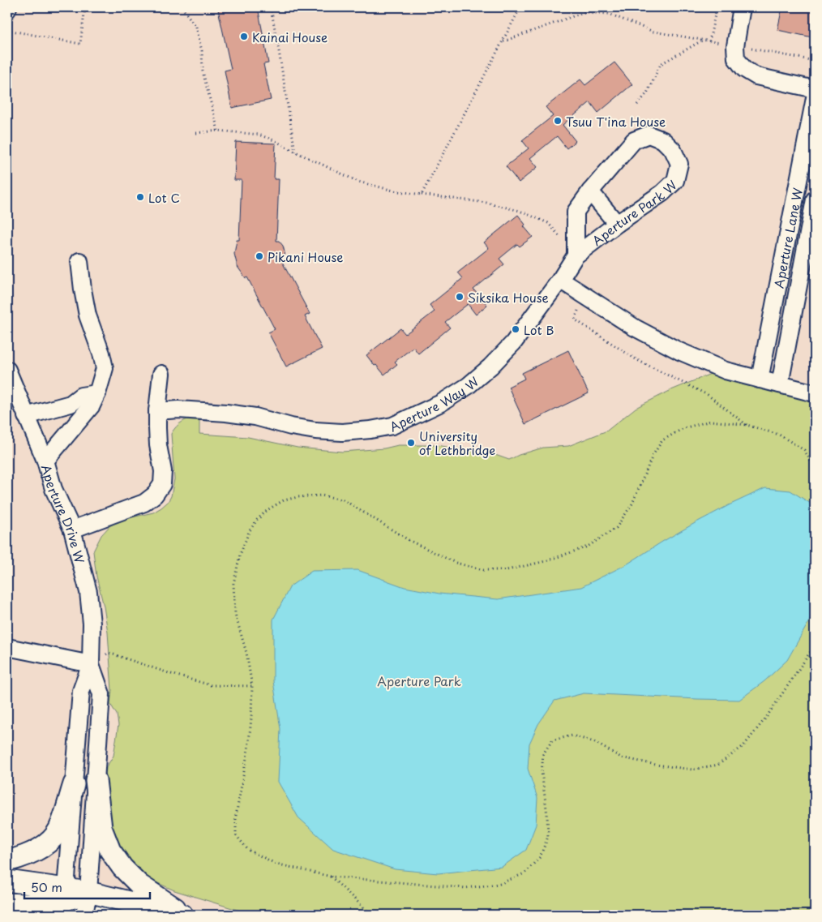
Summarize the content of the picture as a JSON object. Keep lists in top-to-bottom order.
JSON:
{
  "streets": {
    "street": [
      "Aperture Park W",
      "Aperture Lane W",
      "Aperture Way W",
      "Aperture Drive W"
    ]
  },
  "crossings": [
    ["Aperture Park W", "Aperture Way W"]
  ],
  "parks": ["Aperture Park"],
  "places": [
    "Kainai House",
    "Tsuu T'ina House",
    "Lot C",
    "Pikani House",
    "Siksika House",
    "Lot B",
    "University of Lethbridge"
  ],
  "scale_bar": "50 m"
}
